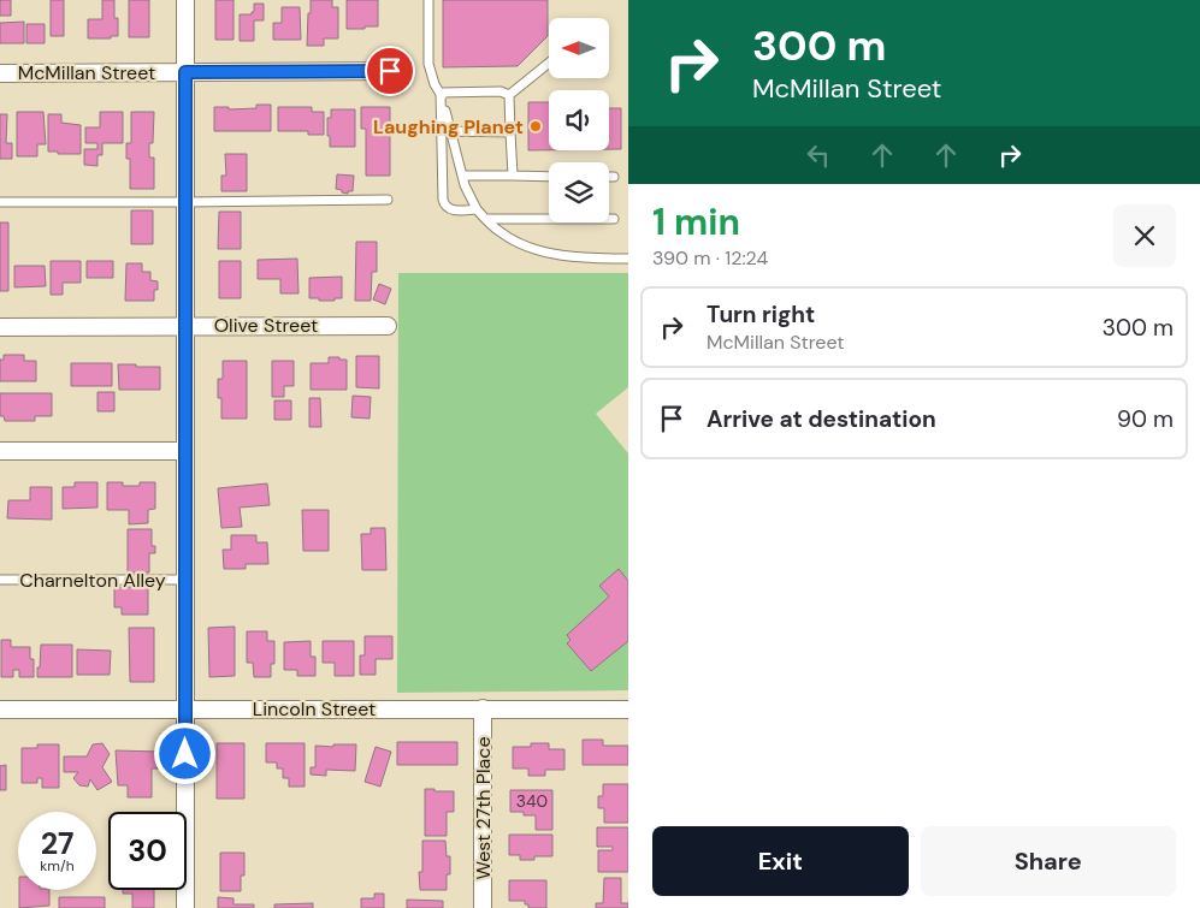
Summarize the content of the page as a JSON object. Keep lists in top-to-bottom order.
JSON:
{
  "streets": {
    "street": [
      "McMillan Street",
      "Olive Street",
      "Lincoln Street",
      "West 27th Place"
    ],
    "lane": ["Charnelton Alley"]
  },
  "crossings": [
    ["Lincoln Street", "West 27th Place"]
  ],
  "places": ["Laughing Planet"],
  "house_numbers": ["340"],
  "north": "left",
  "page": {
    "turn": ["300 m", "McMillan Street"],
    "heading": ["1 min", "390 m · 12:24"],
    "list": [
      {
        "name": "Turn right",
        "note": "McMillan Street",
        "value": "300 m"
      },
      {
        "name": "Arrive at destination",
        "value": "90 m"
      }
    ],
    "speed": "27 km/h",
    "limit": "30",
    "buttons": ["Exit", "Share"]
  }
}
